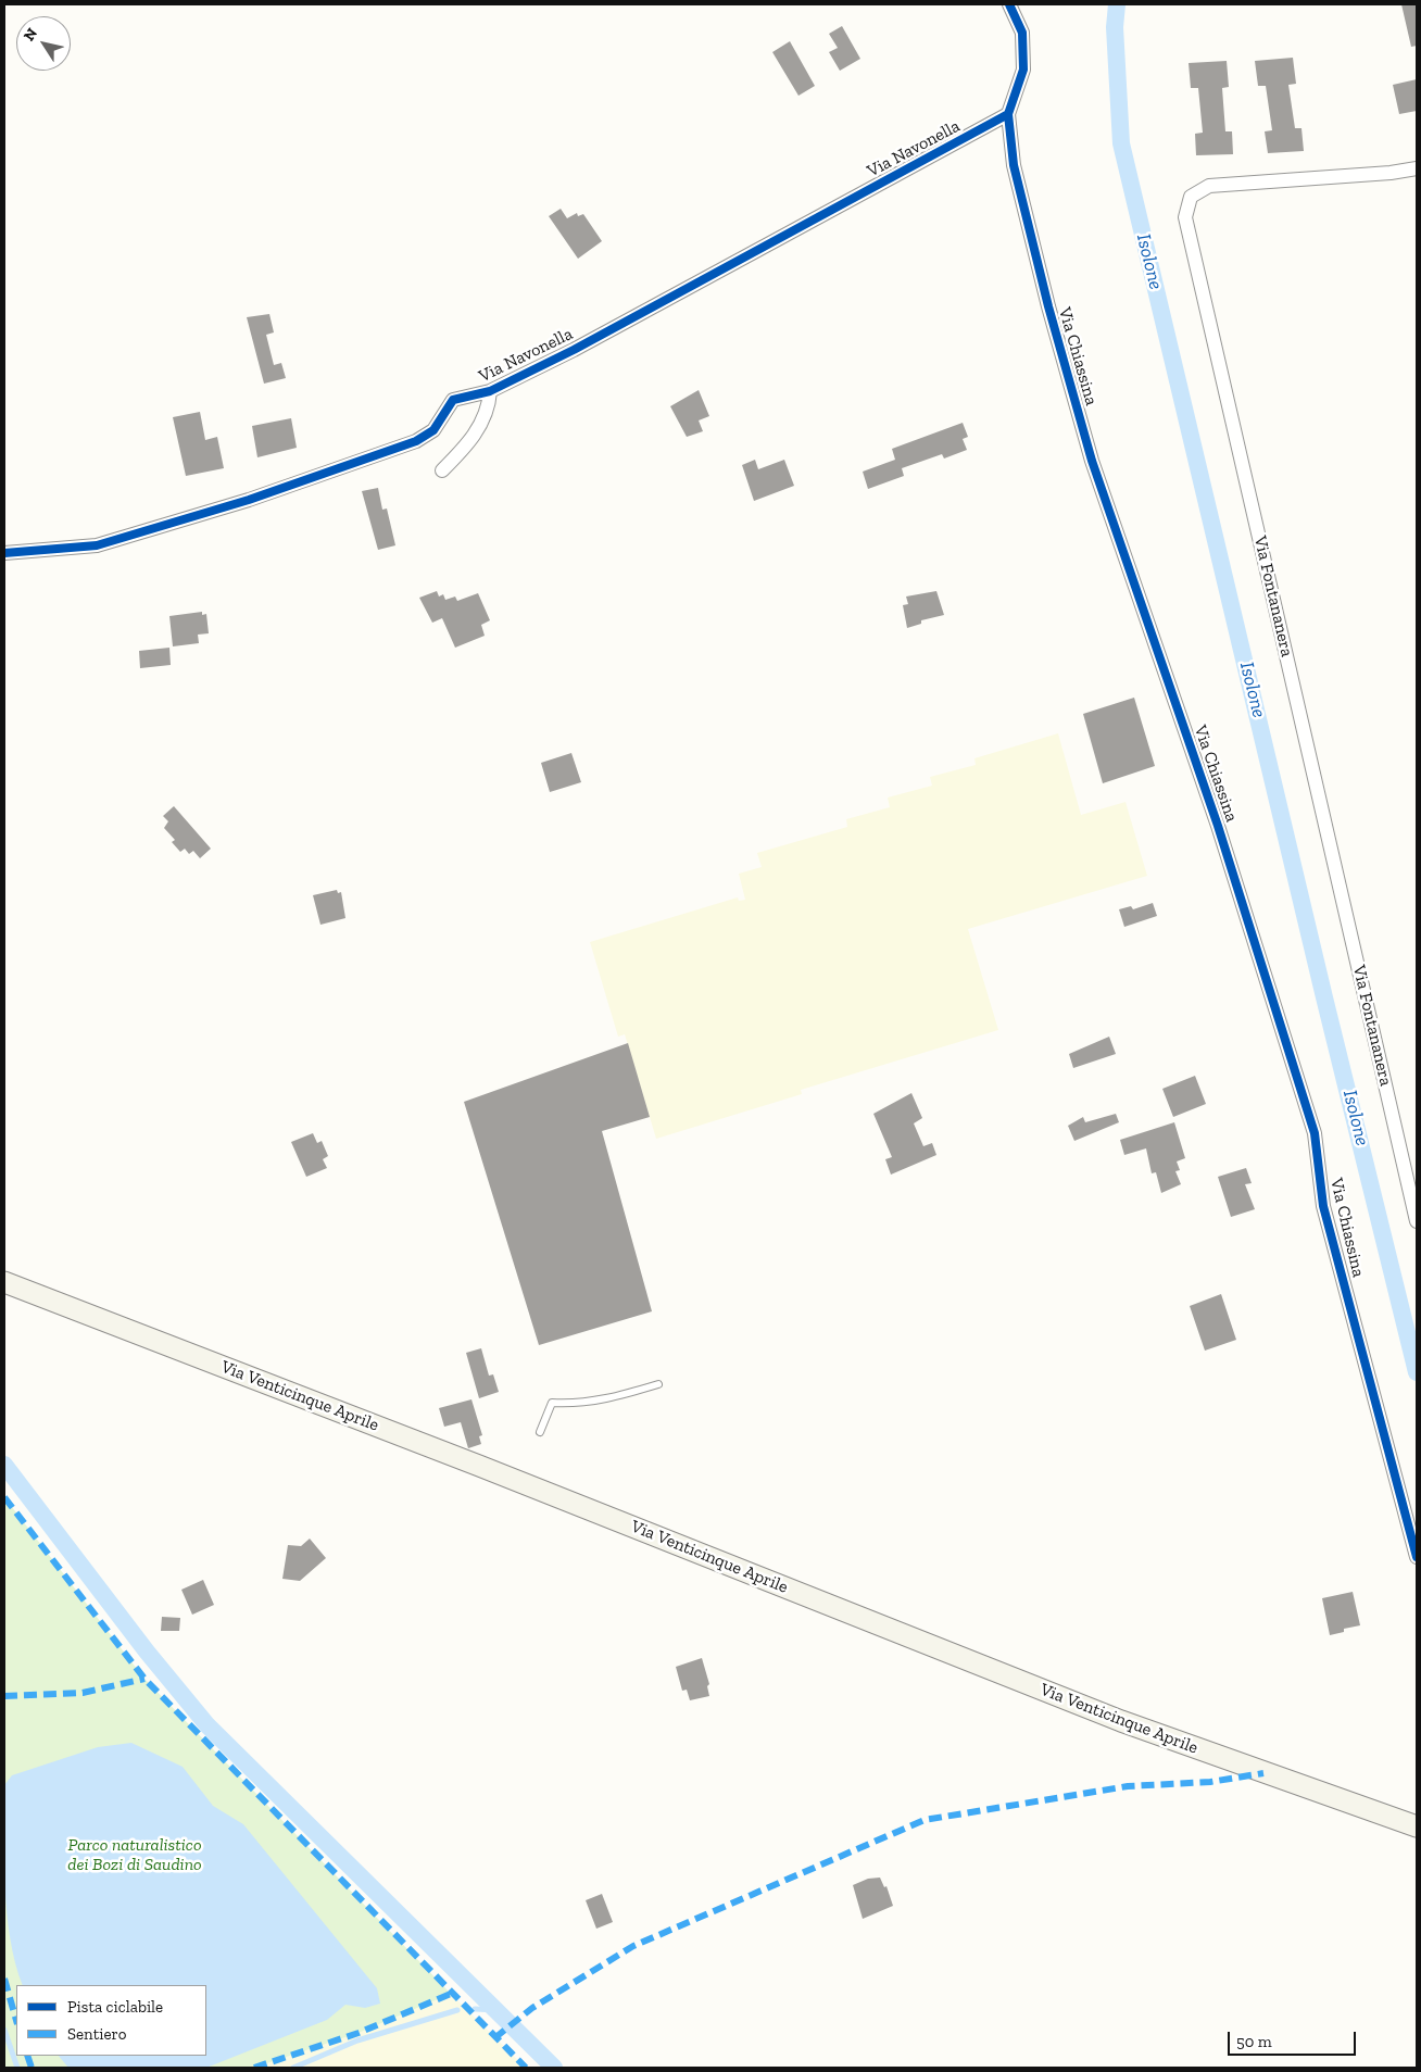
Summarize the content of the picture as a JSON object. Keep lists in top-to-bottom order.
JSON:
{
  "streets": {
    "main road": ["Via Venticinque Aprile"],
    "street": ["Via Navonella", "Via Chiassina", "Via Fontananera"]
  },
  "crossings": [
    ["Via Navonella", "Via Chiassina"]
  ],
  "water": ["Isolone"],
  "parks": ["Parco naturalistico dei Bozi di Saudino"],
  "legend": ["Pista ciclabile", "Sentiero"],
  "scale_bar": "50 m",
  "north": "top left"
}
